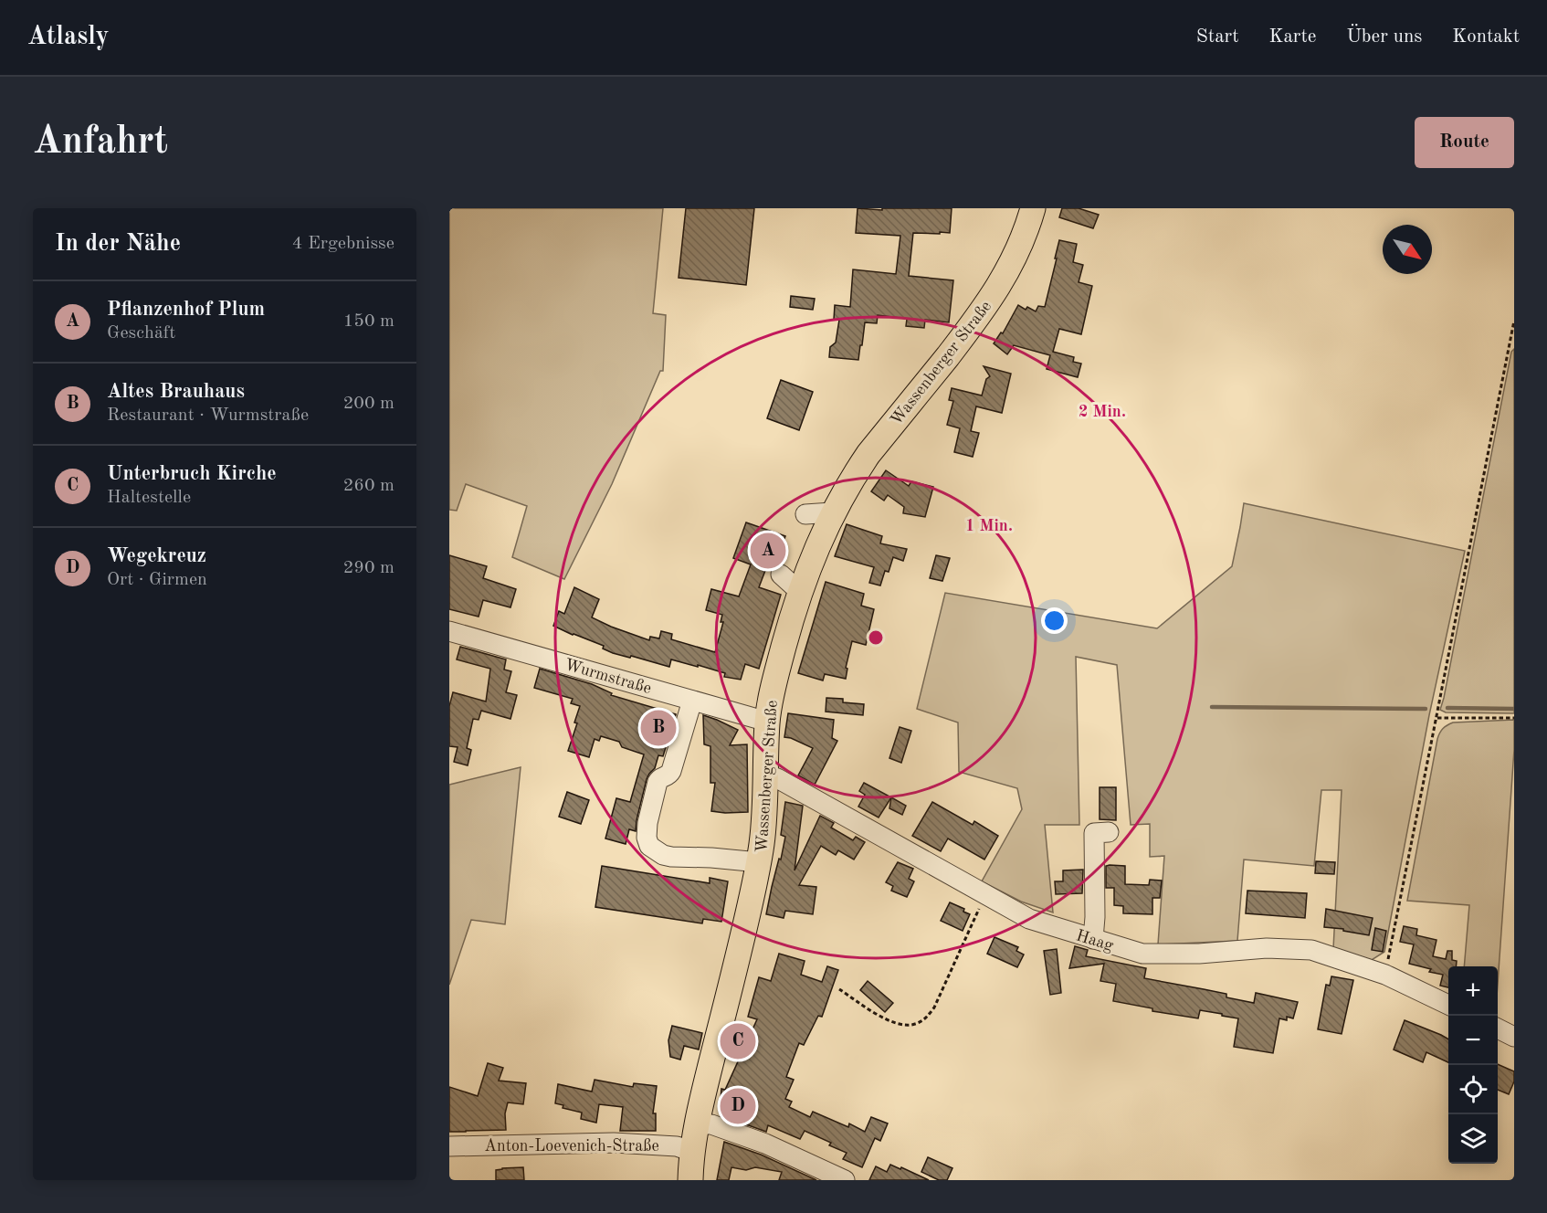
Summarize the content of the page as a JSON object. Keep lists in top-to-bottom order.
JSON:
{
  "streets": {
    "main road": ["Wassenberger Straße"],
    "street": ["Wurmstraße", "Haag", "Anton-Loevenich-Straße"]
  },
  "crossings": [
    ["Wassenberger Straße", "Wurmstraße"],
    ["Wassenberger Straße", "Haag"],
    ["Wassenberger Straße", "Anton-Loevenich-Straße"]
  ],
  "north": "bottom right",
  "page": {
    "header": "Atlasly",
    "nav": [
      "Start",
      "Karte",
      "Über uns",
      "Kontakt"
    ],
    "buttons": "Route",
    "title": "Anfahrt",
    "heading": ["In der Nähe", "4 Ergebnisse"],
    "list": [
      {
        "mark": "A",
        "name": "Pflanzenhof Plum",
        "note": "Geschäft",
        "value": "150 m"
      },
      {
        "mark": "B",
        "name": "Altes Brauhaus",
        "note": "Restaurant · Wurmstraße",
        "value": "200 m"
      },
      {
        "mark": "C",
        "name": "Unterbruch Kirche",
        "note": "Haltestelle",
        "value": "260 m"
      },
      {
        "mark": "D",
        "name": "Wegekreuz",
        "note": "Ort · Girmen",
        "value": "290 m"
      }
    ],
    "pins": [
      "A",
      "B",
      "C",
      "D"
    ],
    "map_buttons": ["+", "−"]
  },
  "rings": ["2 Min.", "1 Min."]
}
